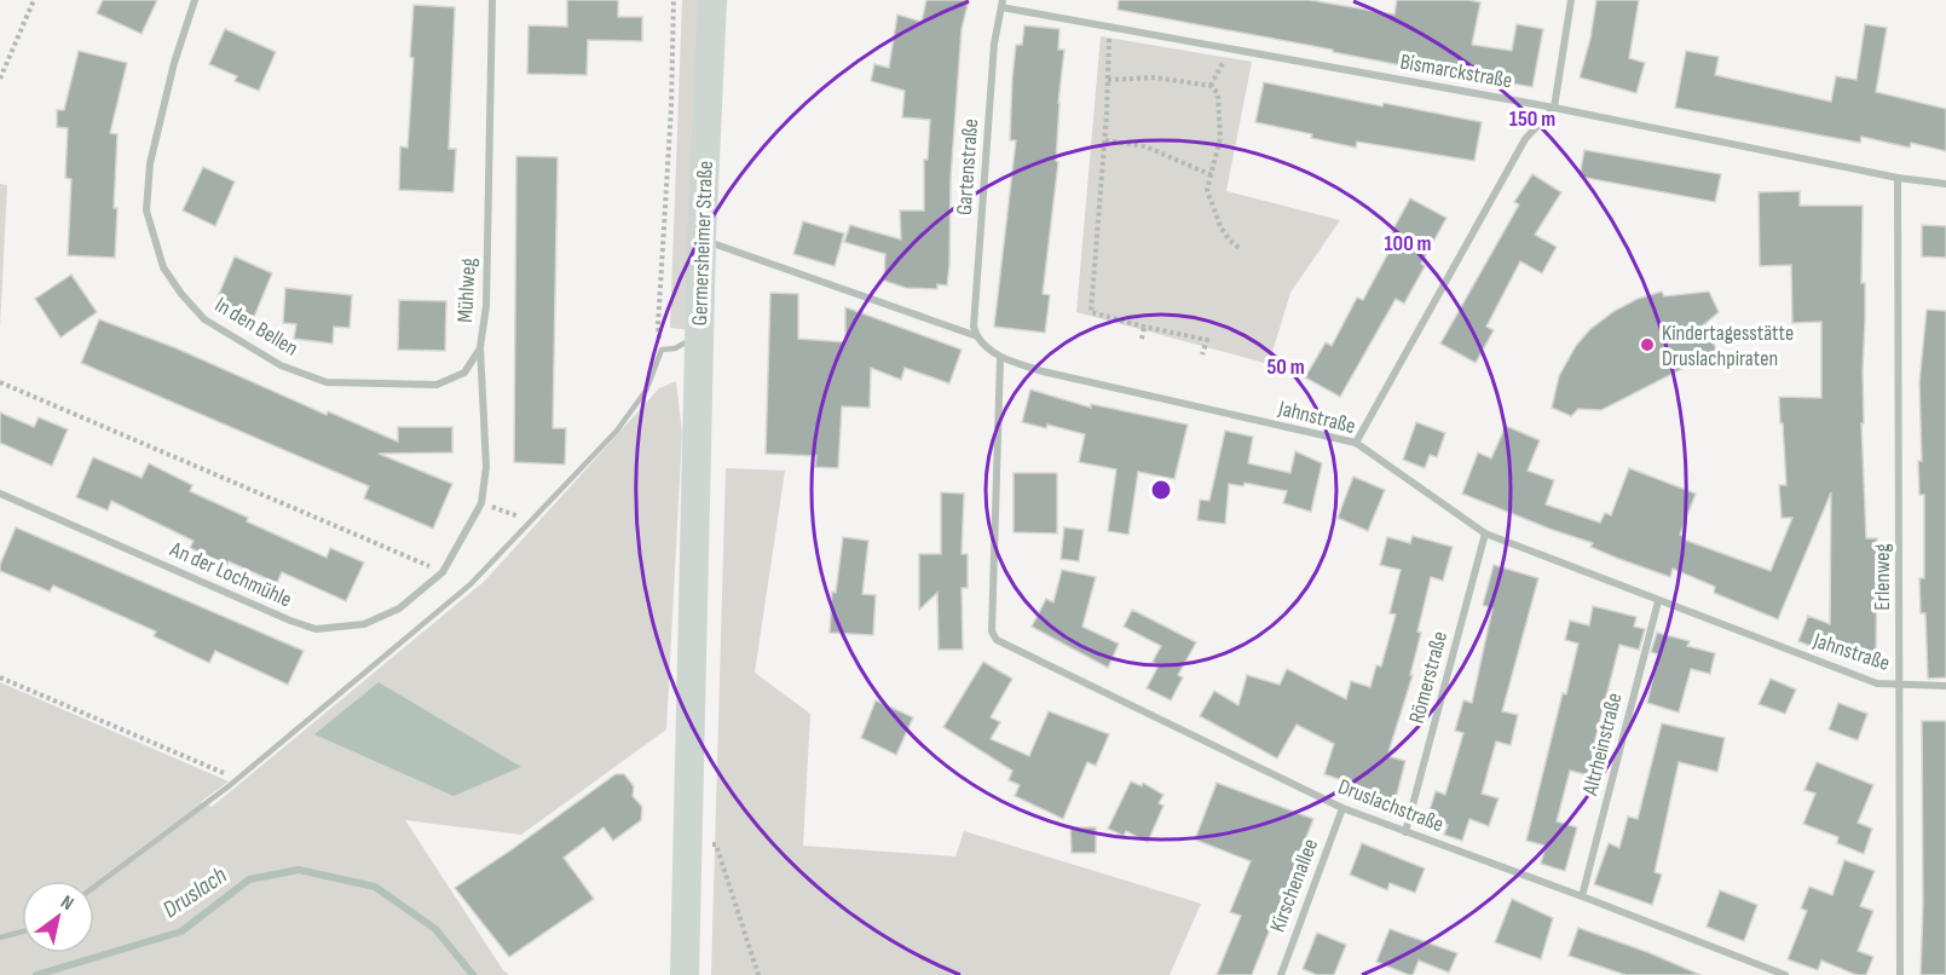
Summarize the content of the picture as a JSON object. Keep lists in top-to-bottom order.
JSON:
{
  "streets": {
    "main road": ["Germersheimer Straße"],
    "street": [
      "Bismarckstraße",
      "Gartenstraße",
      "Mühlweg",
      "In den Bellen",
      "Jahnstraße",
      "An der Lochmühle",
      "Erlenweg",
      "Römerstraße",
      "Altrheinstraße",
      "Druslachstraße",
      "Kirschenallee"
    ]
  },
  "crossings": [
    ["Bismarckstraße", "Gartenstraße"],
    ["Bismarckstraße", "Erlenweg"],
    ["Gartenstraße", "Jahnstraße"],
    ["Germersheimer Straße", "Jahnstraße"],
    ["Mühlweg", "In den Bellen"],
    ["Mühlweg", "An der Lochmühle"],
    ["Jahnstraße", "Erlenweg"],
    ["Jahnstraße", "Römerstraße"],
    ["Jahnstraße", "Altrheinstraße"],
    ["Jahnstraße", "Druslachstraße"],
    ["Römerstraße", "Druslachstraße"],
    ["Altrheinstraße", "Druslachstraße"],
    ["Druslachstraße", "Kirschenallee"]
  ],
  "water": ["Druslach"],
  "places": ["Kindertagesstätte Druslachpiraten"],
  "north": "top right",
  "rings": ["150 m", "100 m", "50 m"]
}
